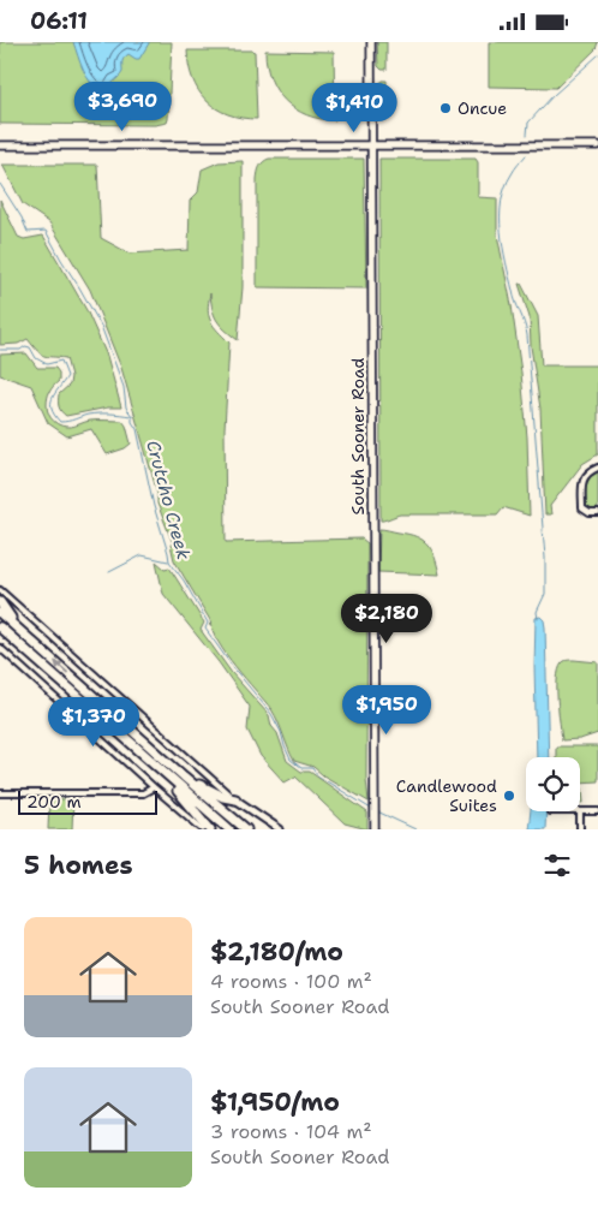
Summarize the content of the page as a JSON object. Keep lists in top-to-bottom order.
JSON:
{
  "streets": {
    "main road": ["South Sooner Road"]
  },
  "water": ["Crutcho Creek"],
  "places": ["Oncue", "Candlewood Suites"],
  "scale_bar": "200 m",
  "page": {
    "status": "06:11",
    "price": [
      "$3,690",
      "$1,410",
      "$2,180",
      "$1,950",
      "$1,370"
    ],
    "scale": "200 m",
    "heading": "5 homes",
    "list": [
      {
        "name": "$2,180/mo",
        "note": "4 rooms · 100 m² · South Sooner Road"
      },
      {
        "name": "$1,950/mo",
        "note": "3 rooms · 104 m² · South Sooner Road"
      }
    ]
  }
}
